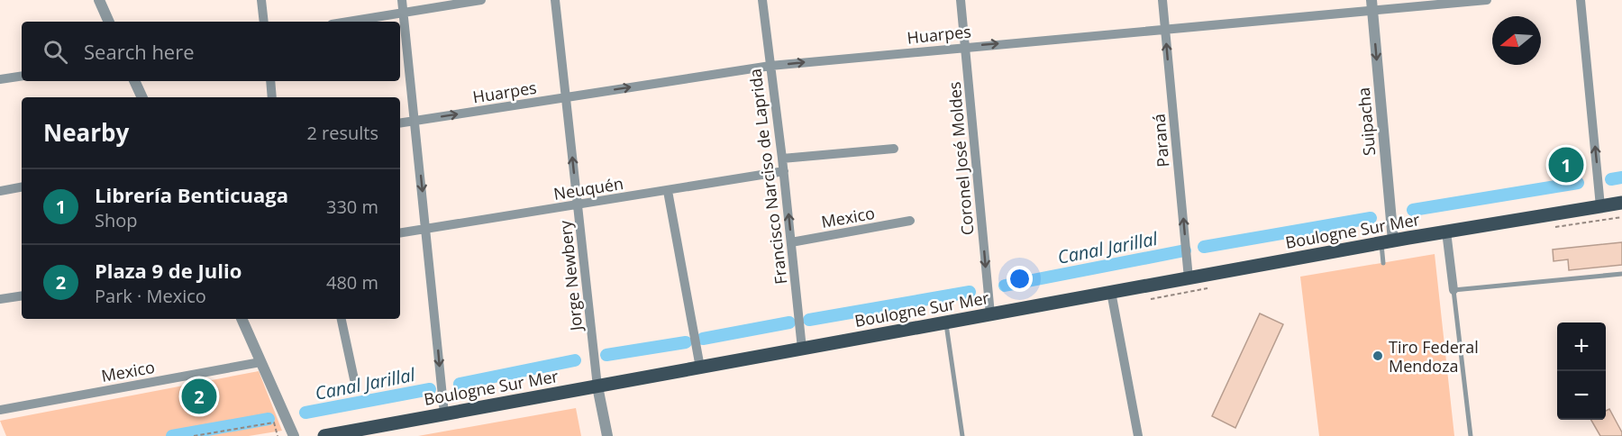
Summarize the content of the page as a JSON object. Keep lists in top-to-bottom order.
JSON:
{
  "streets": {
    "main road": ["Boulogne Sur Mer"],
    "street": [
      "Huarpes",
      "Suipacha",
      "Paraná",
      "Coronel José Moldes",
      "Francisco Narciso de Laprida",
      "Neuquén",
      "Mexico",
      "Jorge Newbery"
    ]
  },
  "crossings": [
    ["Huarpes", "Suipacha"],
    ["Huarpes", "Paraná"],
    ["Huarpes", "Coronel José Moldes"],
    ["Huarpes", "Francisco Narciso de Laprida"],
    ["Huarpes", "Jorge Newbery"],
    ["Suipacha", "Boulogne Sur Mer"],
    ["Paraná", "Boulogne Sur Mer"],
    ["Coronel José Moldes", "Boulogne Sur Mer"],
    ["Francisco Narciso de Laprida", "Neuquén"],
    ["Francisco Narciso de Laprida", "Mexico"],
    ["Francisco Narciso de Laprida", "Boulogne Sur Mer"],
    ["Neuquén", "Jorge Newbery"],
    ["Boulogne Sur Mer", "Jorge Newbery"]
  ],
  "one_way": [
    "Huarpes",
    "Suipacha",
    "Paraná",
    "Coronel José Moldes"
  ],
  "water": ["Canal Jarillal"],
  "places": ["Tiro Federal Mendoza"],
  "north": "left",
  "page": {
    "search": "Search here",
    "heading": ["Nearby", "2 results"],
    "pins": ["1", "2"],
    "list": [
      {
        "mark": "1",
        "name": "Librería Benticuaga",
        "note": "Shop",
        "value": "330 m"
      },
      {
        "mark": "2",
        "name": "Plaza 9 de Julio",
        "note": "Park · Mexico",
        "value": "480 m"
      }
    ],
    "map_buttons": ["+", "−"]
  }
}
